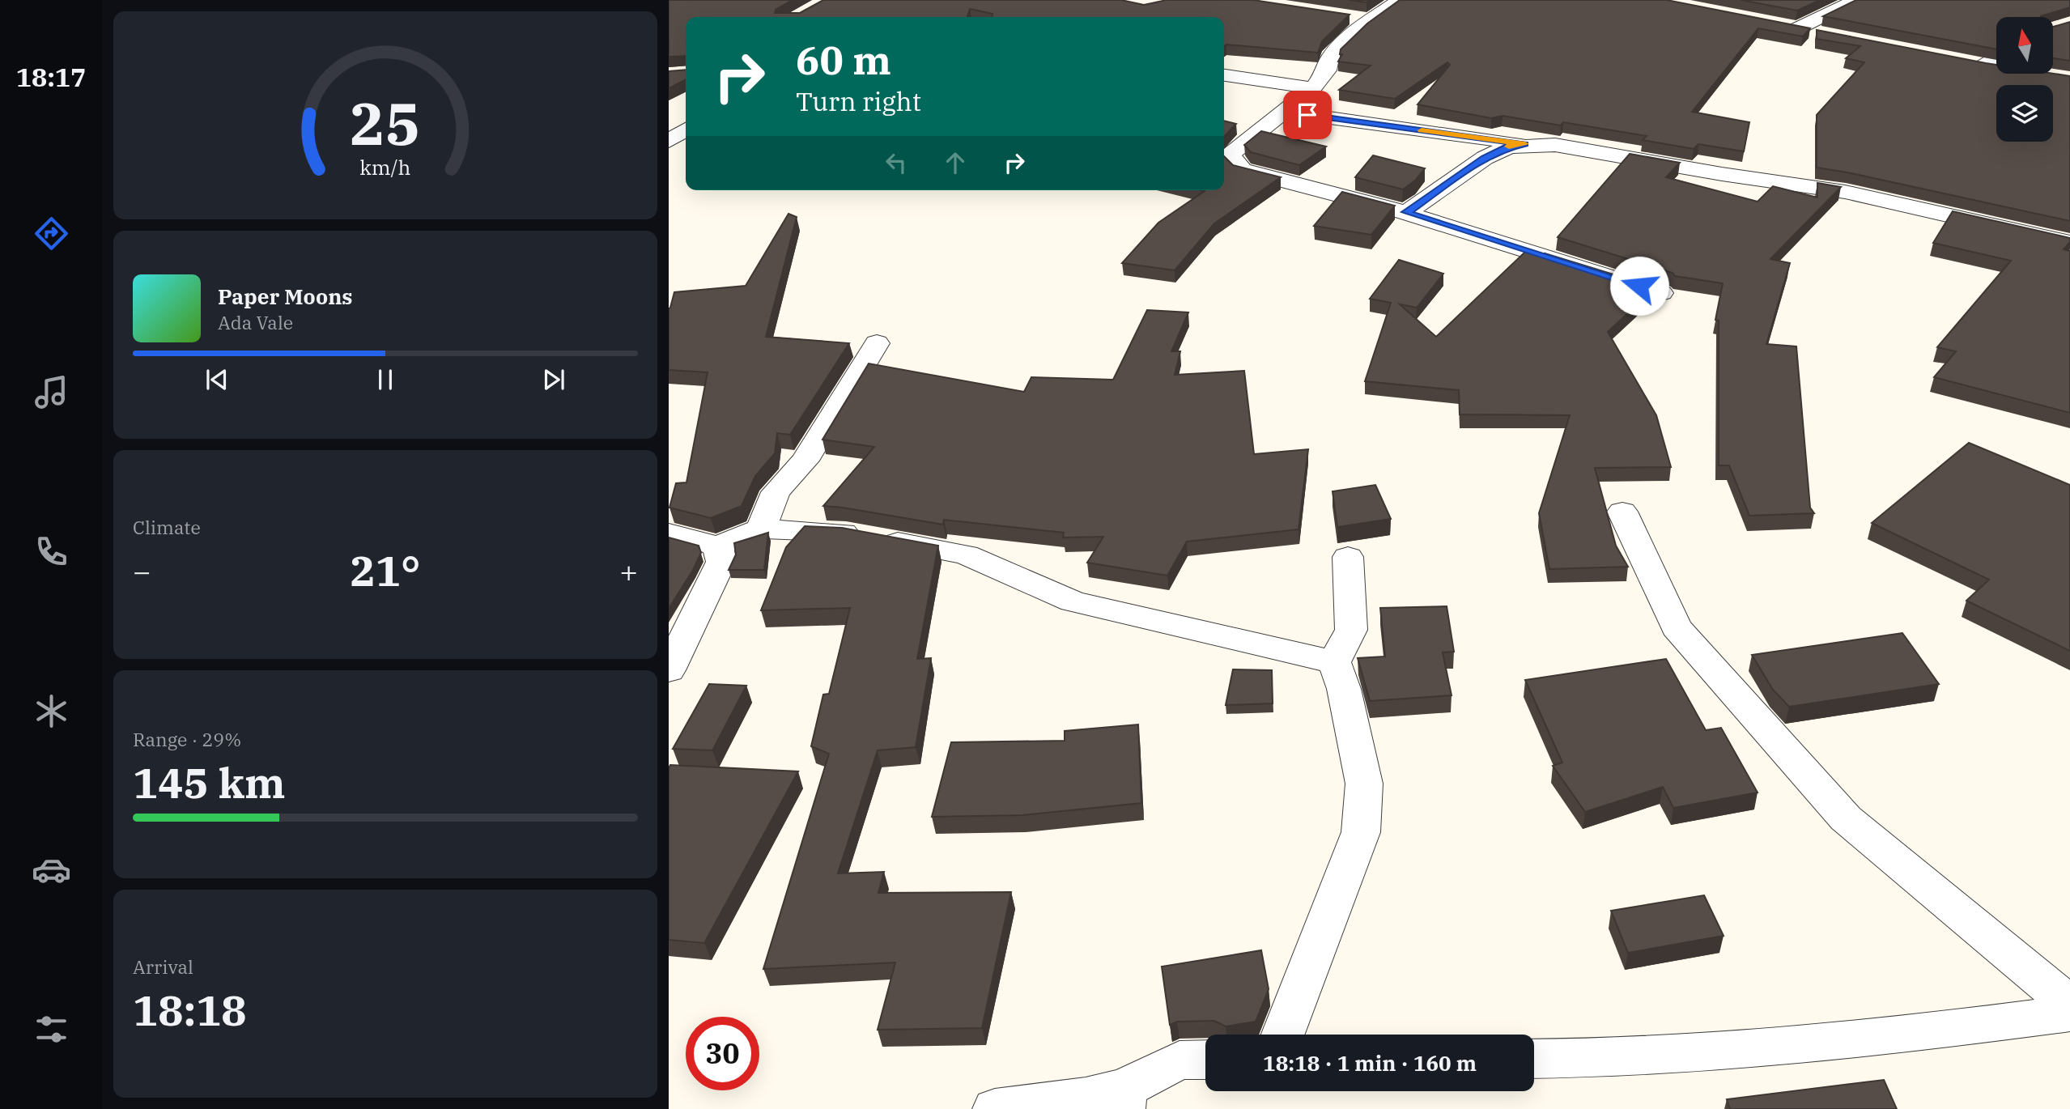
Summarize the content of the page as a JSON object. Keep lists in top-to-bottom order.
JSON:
{
  "north": "top",
  "page": {
    "tabs": "18:17",
    "turn": ["60 m", "Turn right"],
    "song": ["Paper Moons", "Ada Vale"],
    "tile": [
      "Climate",
      ["Range · 29%", "145 km"],
      ["Arrival", "18:18"]
    ],
    "heat": ["−", "21°", "+"],
    "limit": "30",
    "trip": "18:18 · 1 min · 160 m",
    "gauge": ["25", "km/h"]
  }
}
